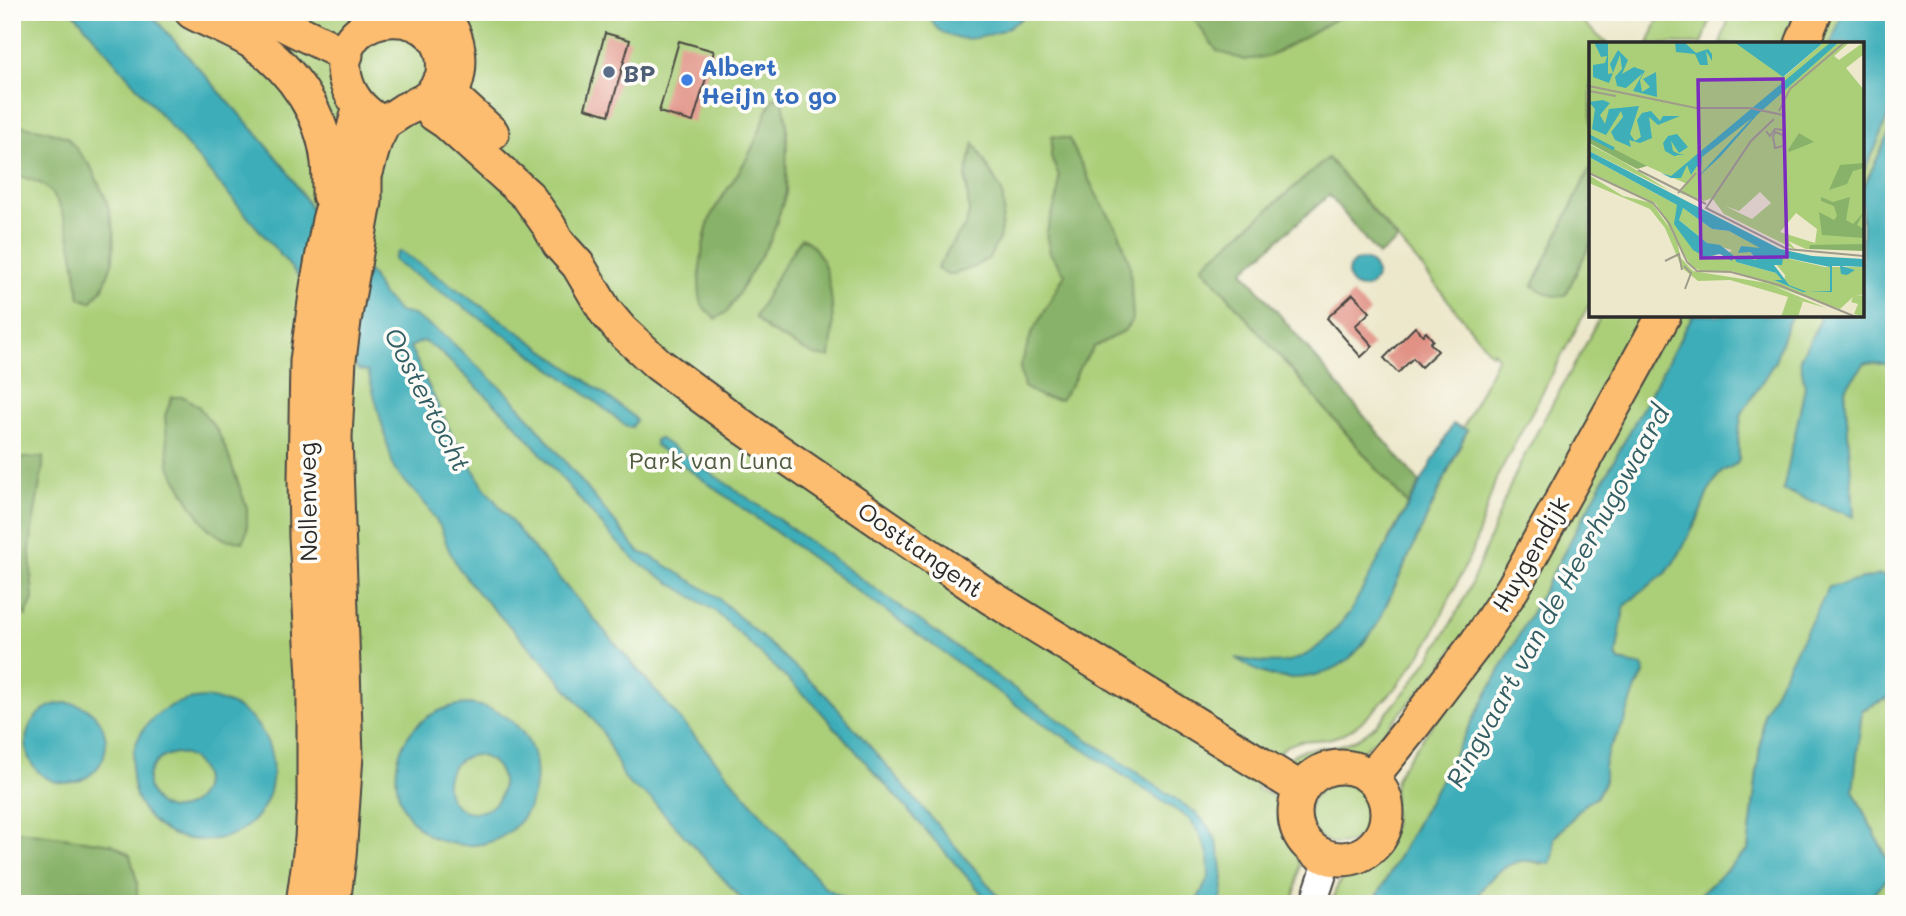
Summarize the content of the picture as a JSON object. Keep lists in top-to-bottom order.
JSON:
{
  "streets": {
    "main road": ["Nollenweg", "Oosttangent", "Huygendijk"]
  },
  "crossings": [
    ["Nollenweg", "Oosttangent"],
    ["Oosttangent", "Huygendijk"]
  ],
  "water": ["Oostertocht", "Ringvaart van de Heerhugowaard"],
  "parks": ["Park van Luna"],
  "places": ["BP", "Albert Heijn to go"]
}
